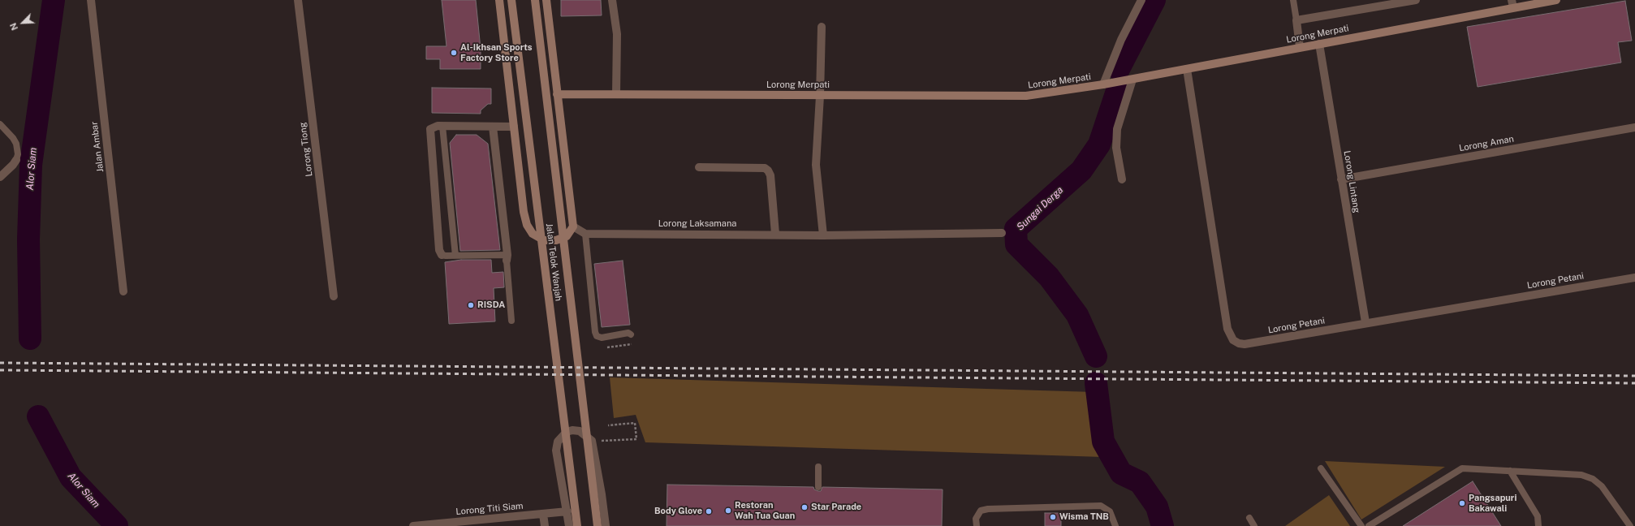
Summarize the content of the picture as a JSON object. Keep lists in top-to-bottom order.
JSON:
{
  "streets": {
    "main road": ["Lorong Merpati", "Jalan Telok Wanjah"],
    "street": [
      "Lorong Aman",
      "Jalan Ambar",
      "Lorong Tiong",
      "Lorong Lintang",
      "Lorong Laksamana",
      "Lorong Petani",
      "Lorong Titi Siam"
    ]
  },
  "crossings": [
    ["Lorong Merpati", "Lorong Lintang"],
    ["Lorong Merpati", "Lorong Petani"],
    ["Lorong Aman", "Lorong Lintang"],
    ["Lorong Lintang", "Lorong Petani"]
  ],
  "water": ["Alor Siam", "Sungai Derga"],
  "places": [
    "Al-Ikhsan Sports Factory Store",
    "RISDA",
    "Pangsapuri Bakawali",
    "Star Parade",
    "Restoran Wah Tua Guan",
    "Body Glove",
    "Wisma TNB"
  ],
  "north": "bottom left"
}
